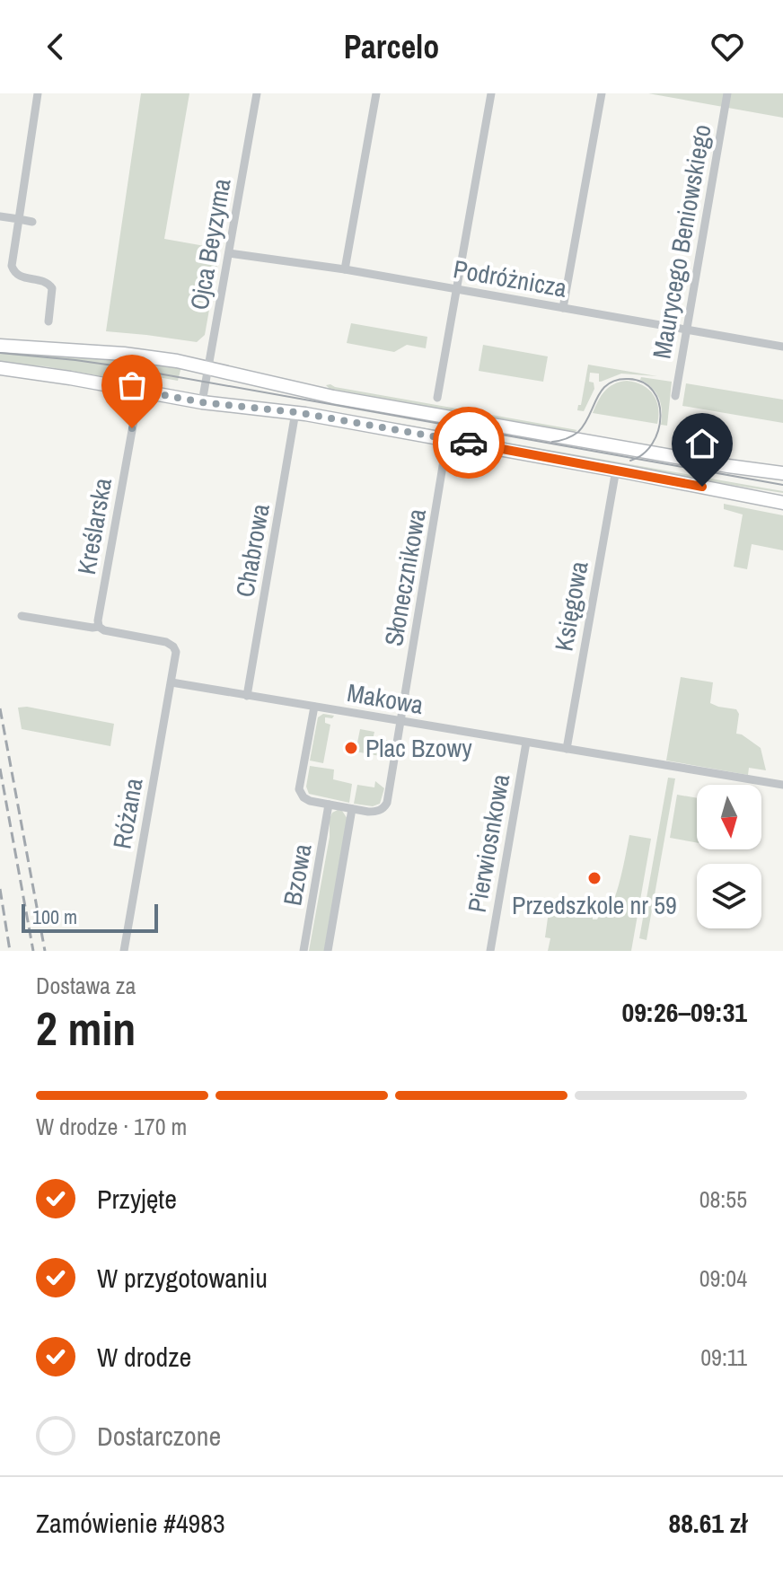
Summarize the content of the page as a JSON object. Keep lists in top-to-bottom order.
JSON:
{
  "streets": {
    "street": [
      "Maurycego Beniowskiego",
      "Ojca Beyzyma",
      "Podróżnicza",
      "Kreślarska",
      "Chabrowa",
      "Słonecznikowa",
      "Księgowa",
      "Makowa",
      "Różana",
      "Pierwiosnkowa",
      "Bzowa"
    ]
  },
  "crossings": [
    ["Maurycego Beniowskiego", "Podróżnicza"],
    ["Ojca Beyzyma", "Podróżnicza"],
    ["Chabrowa", "Makowa"],
    ["Słonecznikowa", "Makowa"],
    ["Księgowa", "Makowa"],
    ["Makowa", "Różana"],
    ["Makowa", "Pierwiosnkowa"]
  ],
  "places": ["Plac Bzowy", "Przedszkole nr 59"],
  "scale_bar": "100 m",
  "north": "bottom",
  "page": {
    "header": "Parcelo",
    "scale": "100 m",
    "heading": ["2 min", "Dostawa za", "09:26–09:31"],
    "panel": ["Zamówienie #4983", "88.61 zł"],
    "bar": "W drodze · 170 m",
    "list": [
      ["Przyjęte", "08:55"],
      ["W przygotowaniu", "09:04"],
      ["W drodze", "09:11"],
      "Dostarczone"
    ]
  }
}
